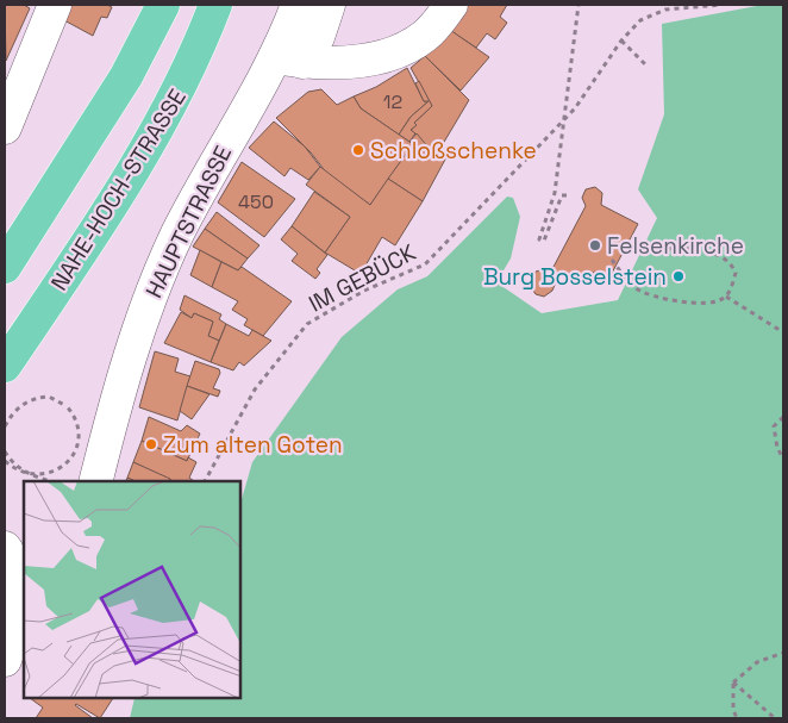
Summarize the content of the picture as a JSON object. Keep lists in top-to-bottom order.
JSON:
{
  "streets": {
    "main road": ["NAHE-HOCH-STRASSE"],
    "street": ["HAUPTSTRASSE"],
    "path": ["IM GEBÜCK"]
  },
  "places": [
    "Schloßschenke",
    "Felsenkirche",
    "Burg Bosselstein",
    "Zum alten Goten"
  ],
  "house_numbers": ["12", "450"]
}
